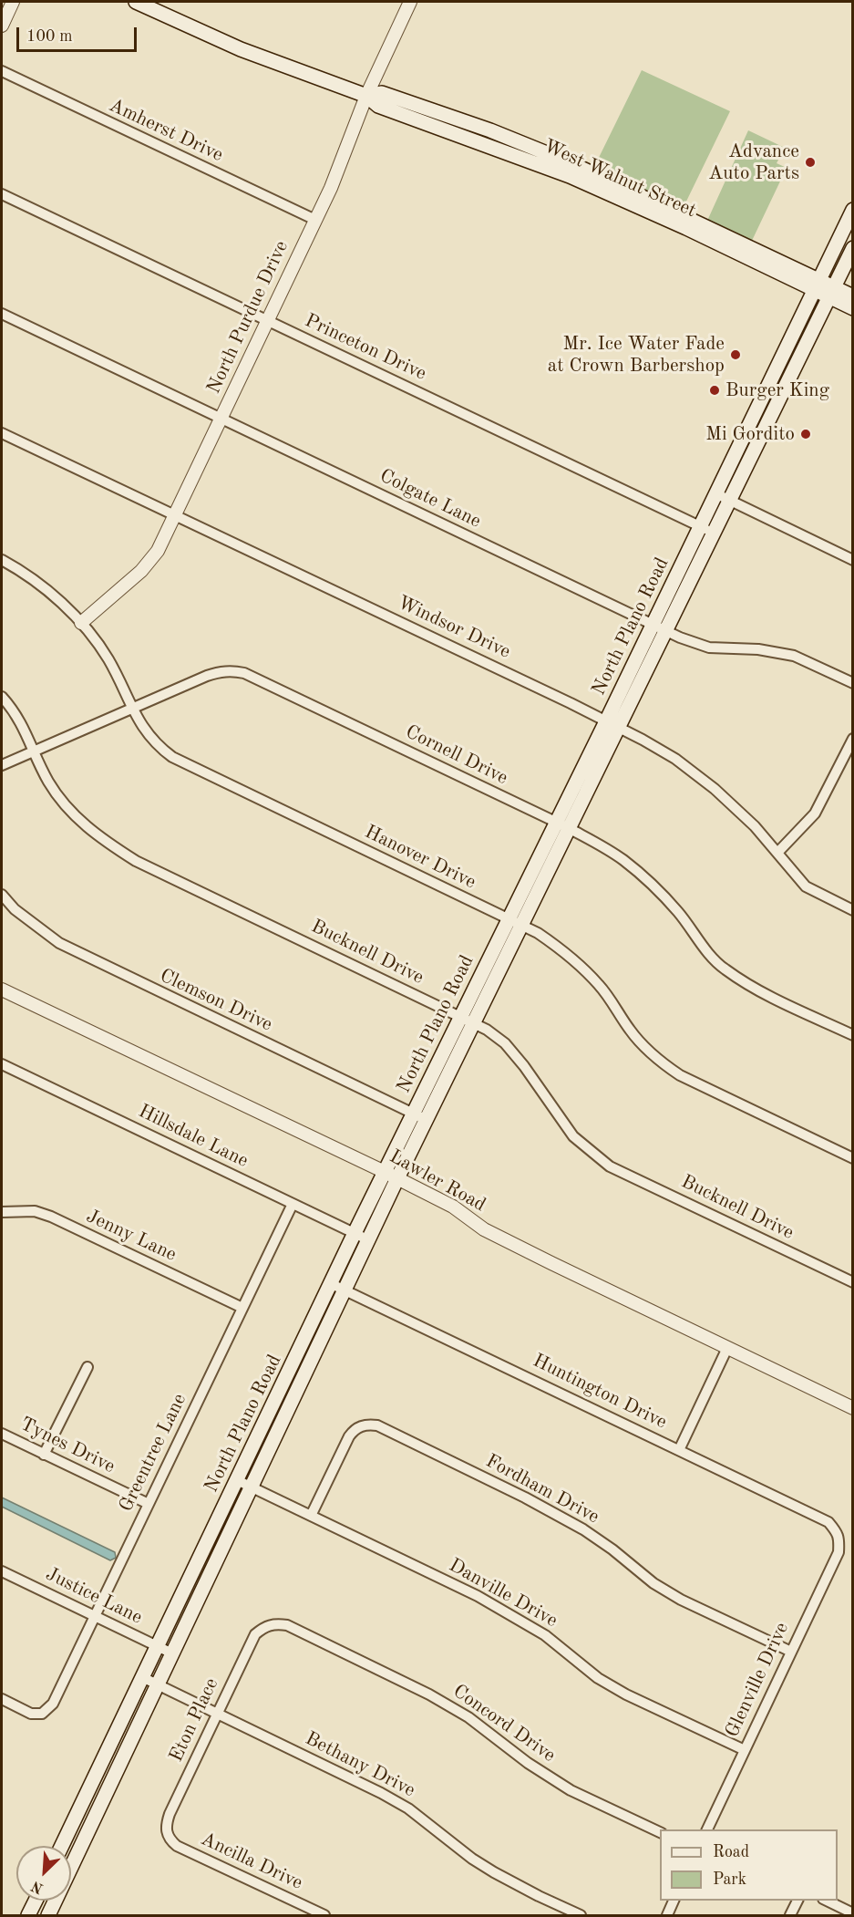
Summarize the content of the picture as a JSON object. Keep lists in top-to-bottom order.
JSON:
{
  "streets": {
    "main road": ["West Walnut Street", "North Plano Road"],
    "street": [
      "Amherst Drive",
      "North Purdue Drive",
      "Princeton Drive",
      "Colgate Lane",
      "Windsor Drive",
      "Cornell Drive",
      "Hanover Drive",
      "Bucknell Drive",
      "Clemson Drive",
      "Hillsdale Lane",
      "Lawler Road",
      "Jenny Lane",
      "Huntington Drive",
      "Tynes Drive",
      "Greentree Lane",
      "Fordham Drive",
      "Danville Drive",
      "Justice Lane",
      "Glenville Drive",
      "Eton Place",
      "Concord Drive",
      "Bethany Drive",
      "Ancilla Drive"
    ]
  },
  "crossings": [
    ["Amherst Drive", "North Purdue Drive"],
    ["West Walnut Street", "North Purdue Drive"],
    ["West Walnut Street", "North Plano Road"],
    ["North Purdue Drive", "Princeton Drive"],
    ["North Purdue Drive", "Colgate Lane"],
    ["North Purdue Drive", "Windsor Drive"],
    ["North Purdue Drive", "Hanover Drive"],
    ["Princeton Drive", "North Plano Road"],
    ["Colgate Lane", "North Plano Road"],
    ["North Plano Road", "Windsor Drive"],
    ["North Plano Road", "Cornell Drive"],
    ["North Plano Road", "Hanover Drive"],
    ["North Plano Road", "Bucknell Drive"],
    ["North Plano Road", "Clemson Drive"],
    ["North Plano Road", "Hillsdale Lane"],
    ["North Plano Road", "Lawler Road"],
    ["North Plano Road", "Huntington Drive"],
    ["North Plano Road", "Danville Drive"],
    ["North Plano Road", "Justice Lane"],
    ["North Plano Road", "Bethany Drive"],
    ["Cornell Drive", "Hanover Drive"],
    ["Cornell Drive", "Bucknell Drive"],
    ["Hillsdale Lane", "Greentree Lane"],
    ["Jenny Lane", "Greentree Lane"],
    ["Huntington Drive", "Glenville Drive"],
    ["Tynes Drive", "Greentree Lane"],
    ["Greentree Lane", "Justice Lane"],
    ["Fordham Drive", "Danville Drive"],
    ["Fordham Drive", "Glenville Drive"],
    ["Danville Drive", "Glenville Drive"],
    ["Eton Place", "Concord Drive"],
    ["Eton Place", "Bethany Drive"],
    ["Eton Place", "Ancilla Drive"]
  ],
  "places": [
    "Advance Auto Parts",
    "Mr. Ice Water Fade at Crown Barbershop",
    "Burger King",
    "Mi Gordito"
  ],
  "legend": ["Road", "Park"],
  "scale_bar": "100 m",
  "north": "bottom left"
}
